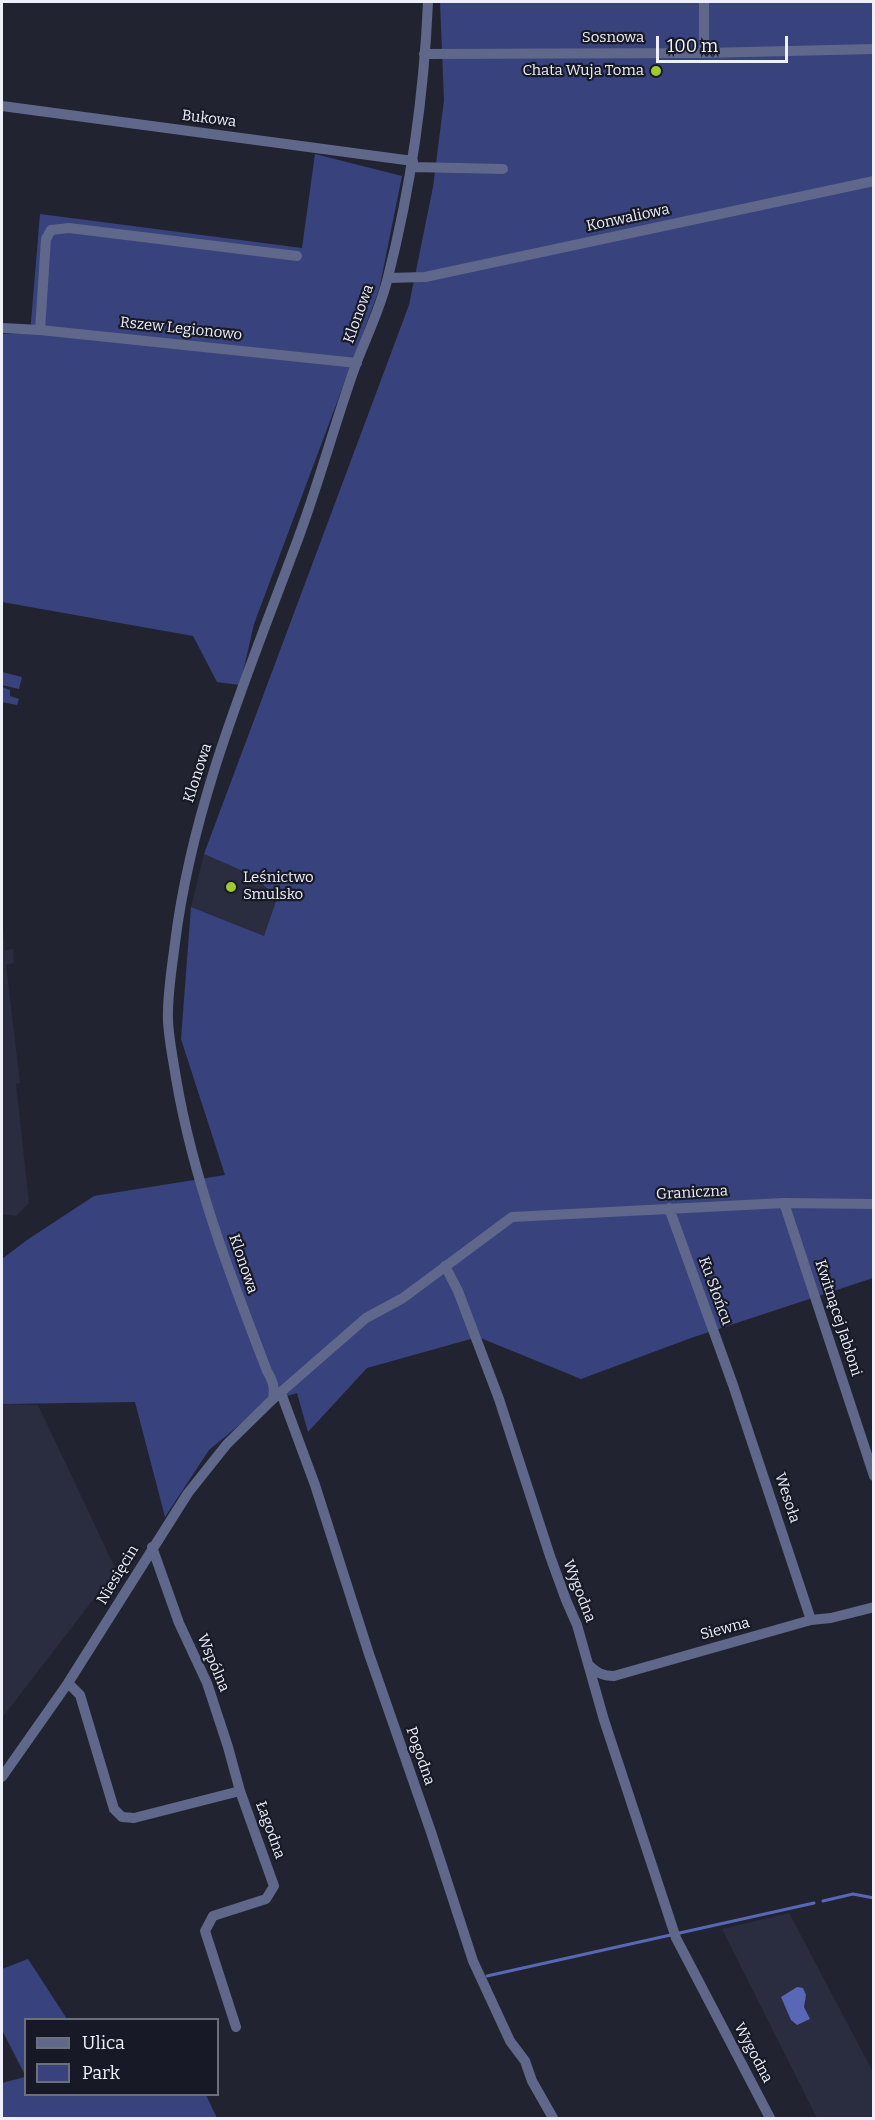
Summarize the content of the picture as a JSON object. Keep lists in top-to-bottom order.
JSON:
{
  "streets": {
    "street": [
      "Sosnowa",
      "Bukowa",
      "Konwaliowa",
      "Klonowa",
      "Rszew Legionowo",
      "Graniczna",
      "Ku Słońcu",
      "Kwitnącej Jabłoni",
      "Wesoła",
      "Niesięcin",
      "Wygodna",
      "Siewna",
      "Wspólna",
      "Pogodna",
      "Łagodna"
    ]
  },
  "crossings": [
    ["Sosnowa", "Klonowa"],
    ["Bukowa", "Klonowa"],
    ["Konwaliowa", "Klonowa"],
    ["Klonowa", "Rszew Legionowo"],
    ["Klonowa", "Niesięcin"],
    ["Klonowa", "Pogodna"],
    ["Graniczna", "Ku Słońcu"],
    ["Graniczna", "Kwitnącej Jabłoni"],
    ["Graniczna", "Niesięcin"],
    ["Ku Słońcu", "Wesoła"],
    ["Wesoła", "Siewna"],
    ["Niesięcin", "Wygodna"],
    ["Niesięcin", "Wspólna"],
    ["Niesięcin", "Pogodna"],
    ["Niesięcin", "Łagodna"],
    ["Wygodna", "Siewna"],
    ["Wspólna", "Łagodna"]
  ],
  "places": ["Chata Wuja Toma", "Leśnictwo Smulsko"],
  "legend": ["Ulica", "Park"],
  "scale_bar": "100 m"
}
